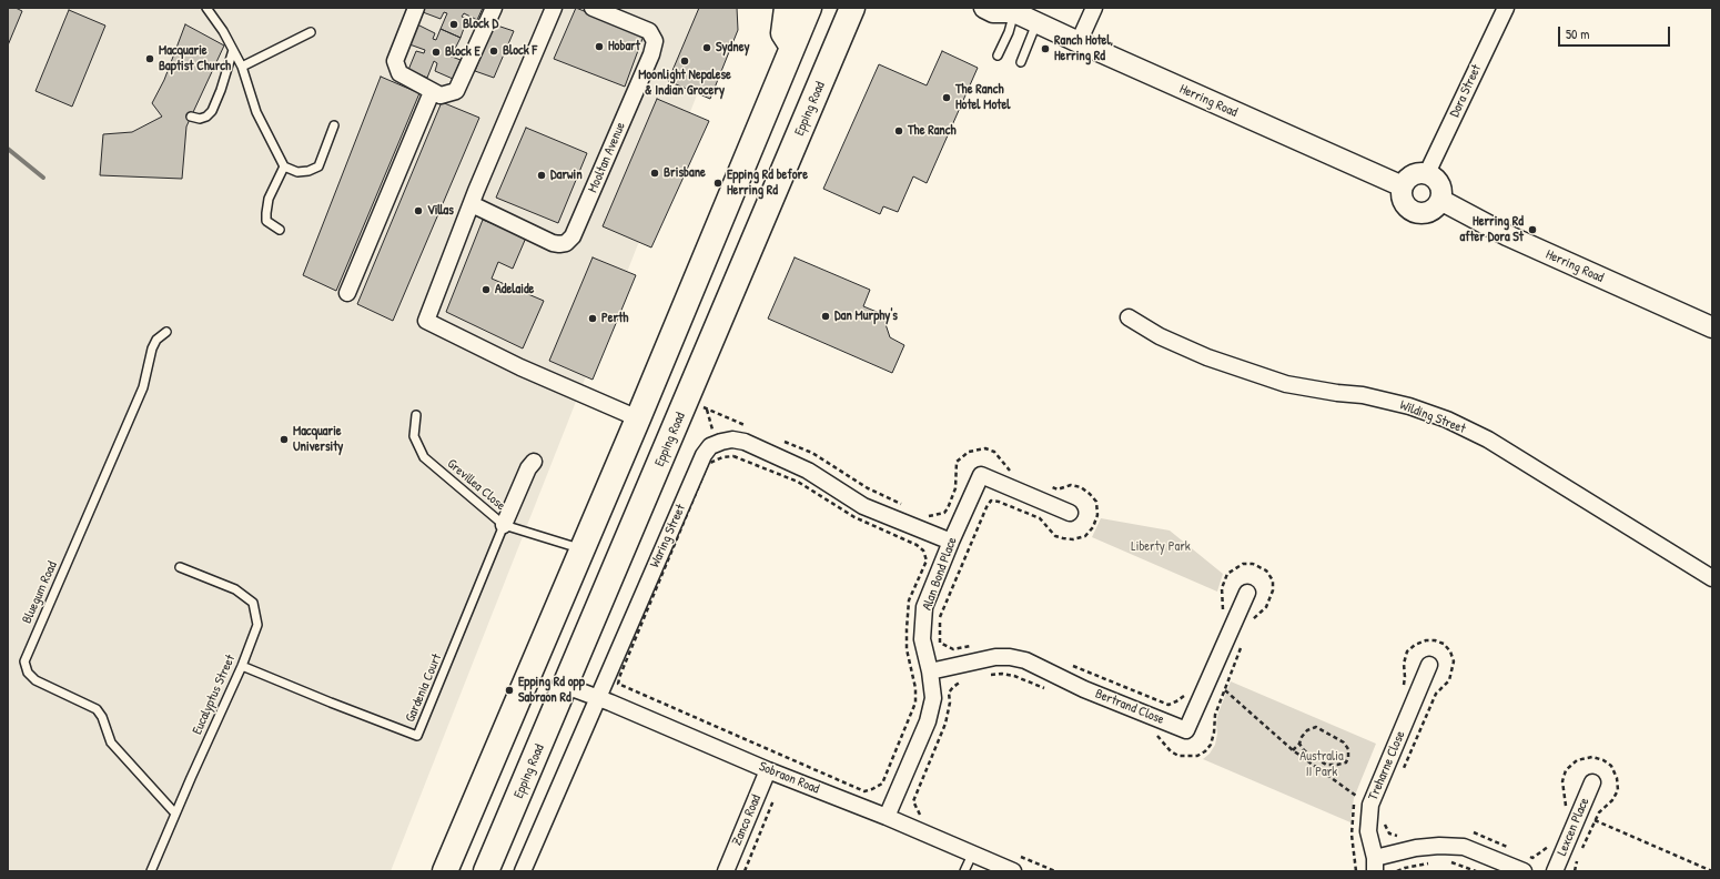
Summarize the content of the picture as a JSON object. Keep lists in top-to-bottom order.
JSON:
{
  "streets": {
    "main road": ["Epping Road"],
    "street": [
      "Dora Street",
      "Herring Road",
      "Mooltan Avenue",
      "Wilding Street",
      "Waring Street",
      "Alan Bond Place",
      "Bertrand Close",
      "Treharne Close",
      "Sobraon Road",
      "Zanco Road",
      "Lexcen Place"
    ],
    "lane": [
      "Grevillea Close",
      "Bluegum Road",
      "Gardenia Court",
      "Eucalyptus Street"
    ]
  },
  "crossings": [
    ["Dora Street", "Herring Road"],
    ["Epping Road", "Sobraon Road"],
    ["Grevillea Close", "Gardenia Court"],
    ["Waring Street", "Alan Bond Place"],
    ["Waring Street", "Sobraon Road"],
    ["Alan Bond Place", "Bertrand Close"],
    ["Alan Bond Place", "Sobraon Road"],
    ["Bluegum Road", "Eucalyptus Street"],
    ["Gardenia Court", "Eucalyptus Street"],
    ["Sobraon Road", "Zanco Road"]
  ],
  "parks": ["Liberty Park", "Australia II Park"],
  "places": [
    "Block D",
    "Hobart",
    "Sydney",
    "Ranch Hotel, Herring Rd",
    "Block F",
    "Block E",
    "Macquarie Baptist Church",
    "Moonlight Nepalese & Indian Grocery",
    "The Ranch Hotel Motel",
    "The Ranch",
    "Brisbane",
    "Darwin",
    "Epping Rd before Herring Rd",
    "Villas",
    "Herring Rd after Dora St",
    "Adelaide",
    "Dan Murphy's",
    "Perth",
    "Macquarie University",
    "Epping Rd opp Sabraon Rd"
  ],
  "scale_bar": "50 m"
}
